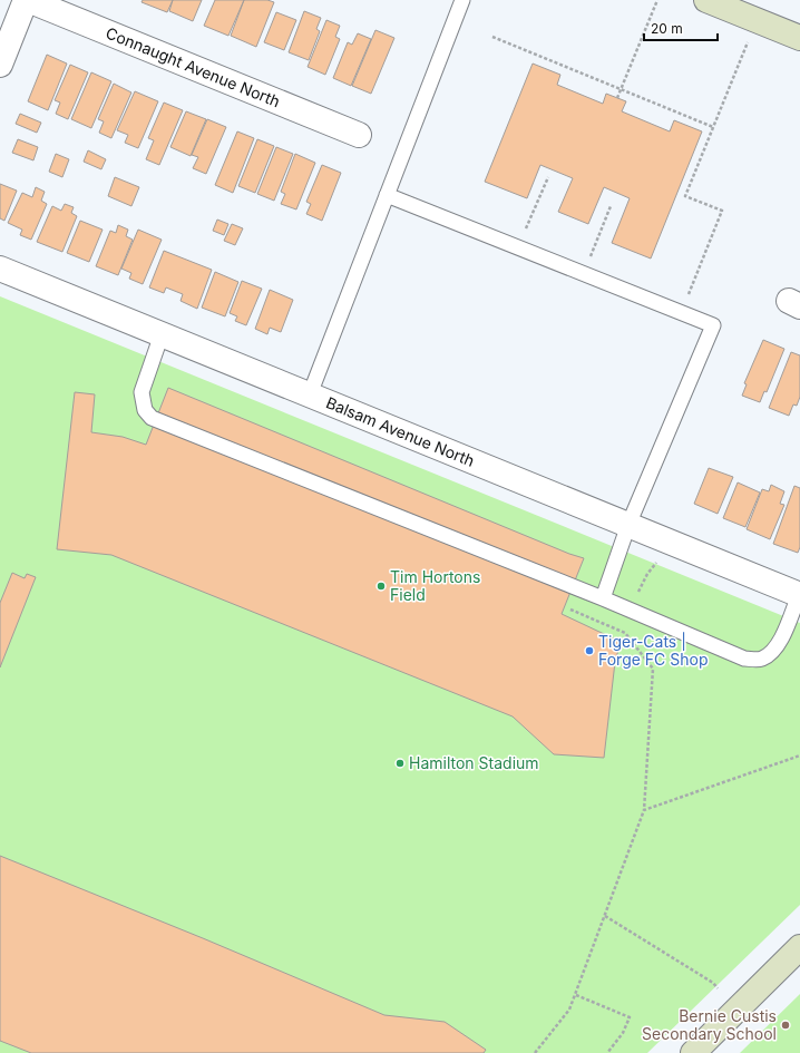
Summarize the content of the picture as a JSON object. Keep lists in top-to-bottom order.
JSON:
{
  "streets": {
    "street": ["Connaught Avenue North", "Balsam Avenue North"]
  },
  "places": [
    "Tim Hortons Field",
    "Tiger-Cats | Forge FC Shop",
    "Hamilton Stadium",
    "Bernie Custis Secondary School"
  ],
  "scale_bar": "20 m"
}
